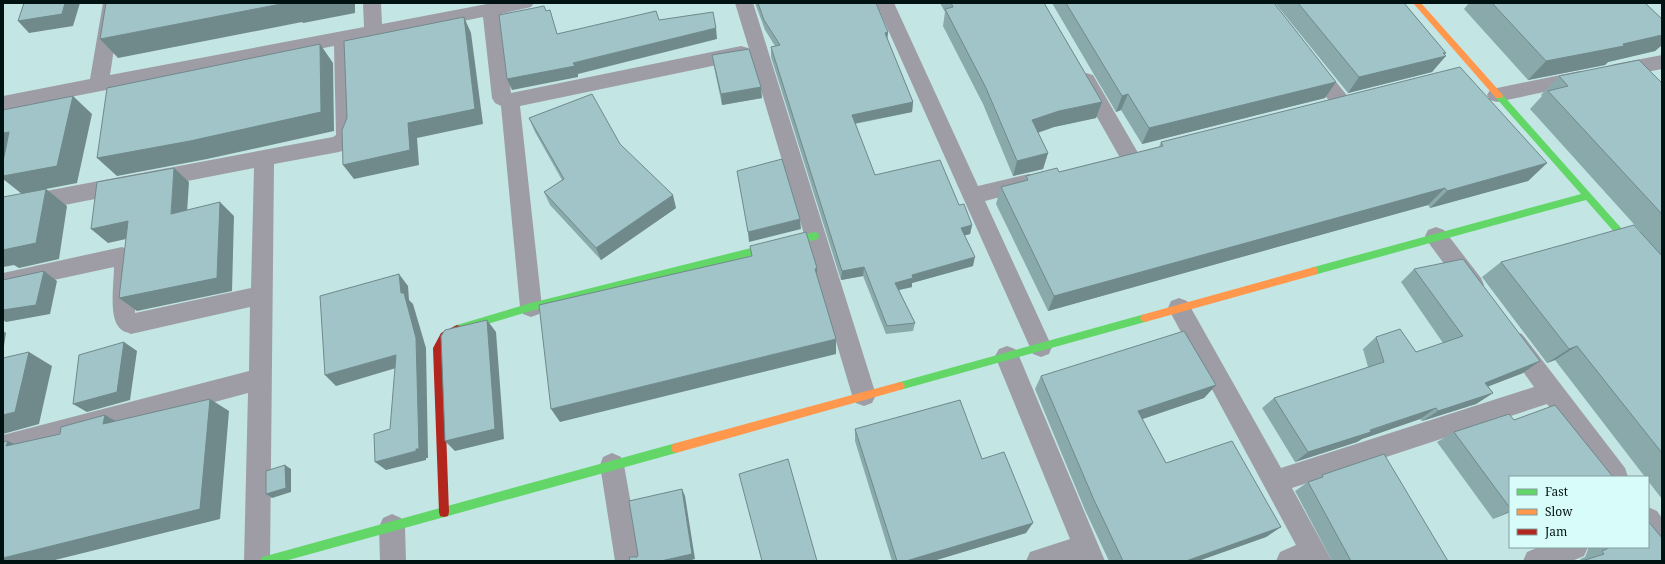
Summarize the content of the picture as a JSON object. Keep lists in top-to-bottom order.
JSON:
{
  "legend": ["Fast", "Slow", "Jam"]
}
